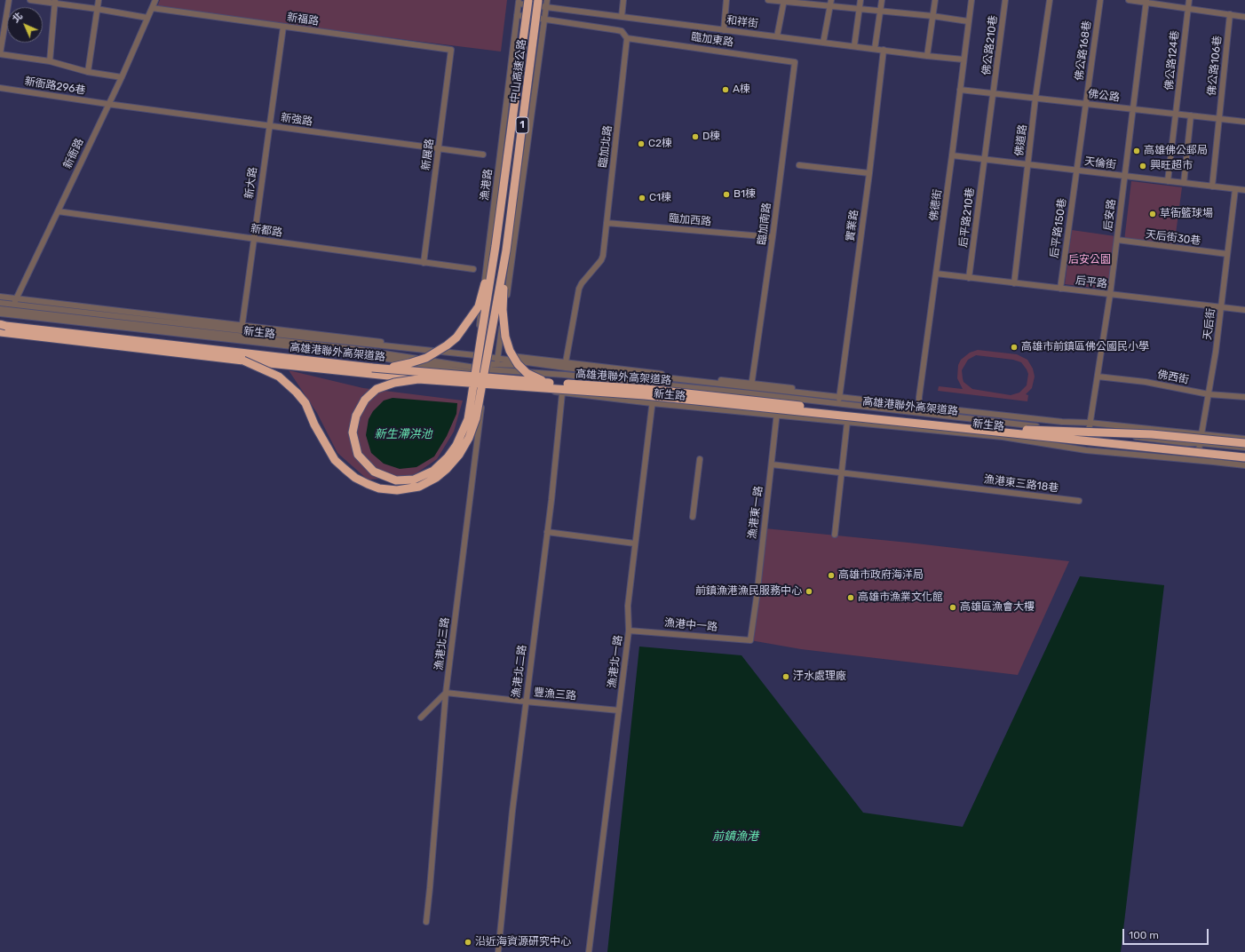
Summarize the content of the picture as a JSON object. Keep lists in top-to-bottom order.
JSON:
{
  "streets": {
    "highway": ["中山高速公路", "1", "高雄港聯外高架道路"],
    "street": [
      "新福路",
      "和祥街",
      "臨加東路",
      "佛公路210巷",
      "佛公路168巷",
      "佛公路124巷",
      "佛公路106巷",
      "新衙路296巷",
      "佛公路",
      "新強路",
      "佛道路",
      "臨加北路",
      "新衙路",
      "新展路",
      "天倫街",
      "新大路",
      "漁港路",
      "佛德街",
      "后安路",
      "后平路210巷",
      "臨加西路",
      "臨加南路",
      "實業路",
      "后平路150巷",
      "新都路",
      "天后街30巷",
      "后平路",
      "天后街",
      "新生路",
      "佛西街",
      "漁港東三路18巷",
      "漁港東一路",
      "漁港中一路",
      "漁港北三路",
      "漁港北一路",
      "漁港北二路",
      "豐漁三路"
    ]
  },
  "crossings": [
    ["新福路", "新衙路"],
    ["新福路", "新展路"],
    ["新福路", "新大路"],
    ["和祥街", "漁港路"],
    ["和祥街", "佛德街"],
    ["和祥街", "實業路"],
    ["臨加東路", "臨加北路"],
    ["臨加東路", "臨加南路"],
    ["佛公路210巷", "佛公路"],
    ["佛公路210巷", "天倫街"],
    ["佛公路210巷", "后平路210巷"],
    ["佛公路168巷", "佛公路"],
    ["佛公路168巷", "天倫街"],
    ["佛公路168巷", "后平路150巷"],
    ["佛公路124巷", "佛公路"],
    ["佛公路124巷", "天倫街"],
    ["佛公路106巷", "佛公路"],
    ["佛公路106巷", "天倫街"],
    ["新衙路296巷", "新強路"],
    ["新衙路296巷", "新衙路"],
    ["佛公路", "佛道路"],
    ["佛公路", "佛德街"],
    ["佛公路", "后安路"],
    ["新強路", "新衙路"],
    ["新強路", "新展路"],
    ["新強路", "新大路"],
    ["佛道路", "天倫街"],
    ["佛道路", "后平路"],
    ["臨加北路", "臨加西路"],
    ["臨加北路", "新生路"],
    ["新衙路", "新都路"],
    ["新衙路", "新生路"],
    ["新衙路", "高雄港聯外高架道路"],
    ["新展路", "新都路"],
    ["天倫街", "佛德街"],
    ["天倫街", "后安路"],
    ["天倫街", "后平路210巷"],
    ["天倫街", "后平路150巷"],
    ["天倫街", "天后街"],
    ["新大路", "新都路"],
    ["新大路", "新生路"],
    ["漁港路", "新生路"],
    ["佛德街", "后平路"],
    ["佛德街", "新生路"],
    ["后安路", "天后街30巷"],
    ["后安路", "后平路"],
    ["后安路", "新生路"],
    ["后安路", "佛西街"],
    ["后平路210巷", "后平路"],
    ["臨加西路", "臨加南路"],
    ["臨加南路", "新生路"],
    ["實業路", "新生路"],
    ["后平路150巷", "后平路"],
    ["天后街30巷", "天后街"],
    ["后平路", "天后街"],
    ["天后街", "新生路"],
    ["天后街", "佛西街"],
    ["新生路", "漁港東一路"],
    ["新生路", "漁港北三路"],
    ["新生路", "漁港北一路"],
    ["新生路", "漁港北二路"],
    ["漁港東三路18巷", "漁港東一路"],
    ["漁港東一路", "漁港中一路"],
    ["漁港中一路", "漁港北一路"],
    ["漁港北三路", "豐漁三路"],
    ["漁港北一路", "豐漁三路"],
    ["漁港北二路", "豐漁三路"]
  ],
  "water": ["新生滯洪池", "前鎮漁港"],
  "parks": ["后安公園"],
  "places": [
    "A棟",
    "D棟",
    "C2棟",
    "高雄佛公郵局",
    "興旺超市",
    "B1棟",
    "C1棟",
    "草衙籃球場",
    "高雄市前鎮區佛公國民小學",
    "高雄市政府海洋局",
    "前鎮漁港漁民服務中心",
    "高雄市漁業文化館",
    "高雄區漁會大樓",
    "汙水處理廠",
    "沿近海資源研究中心"
  ],
  "scale_bar": "100 m",
  "north": "top left"
}
